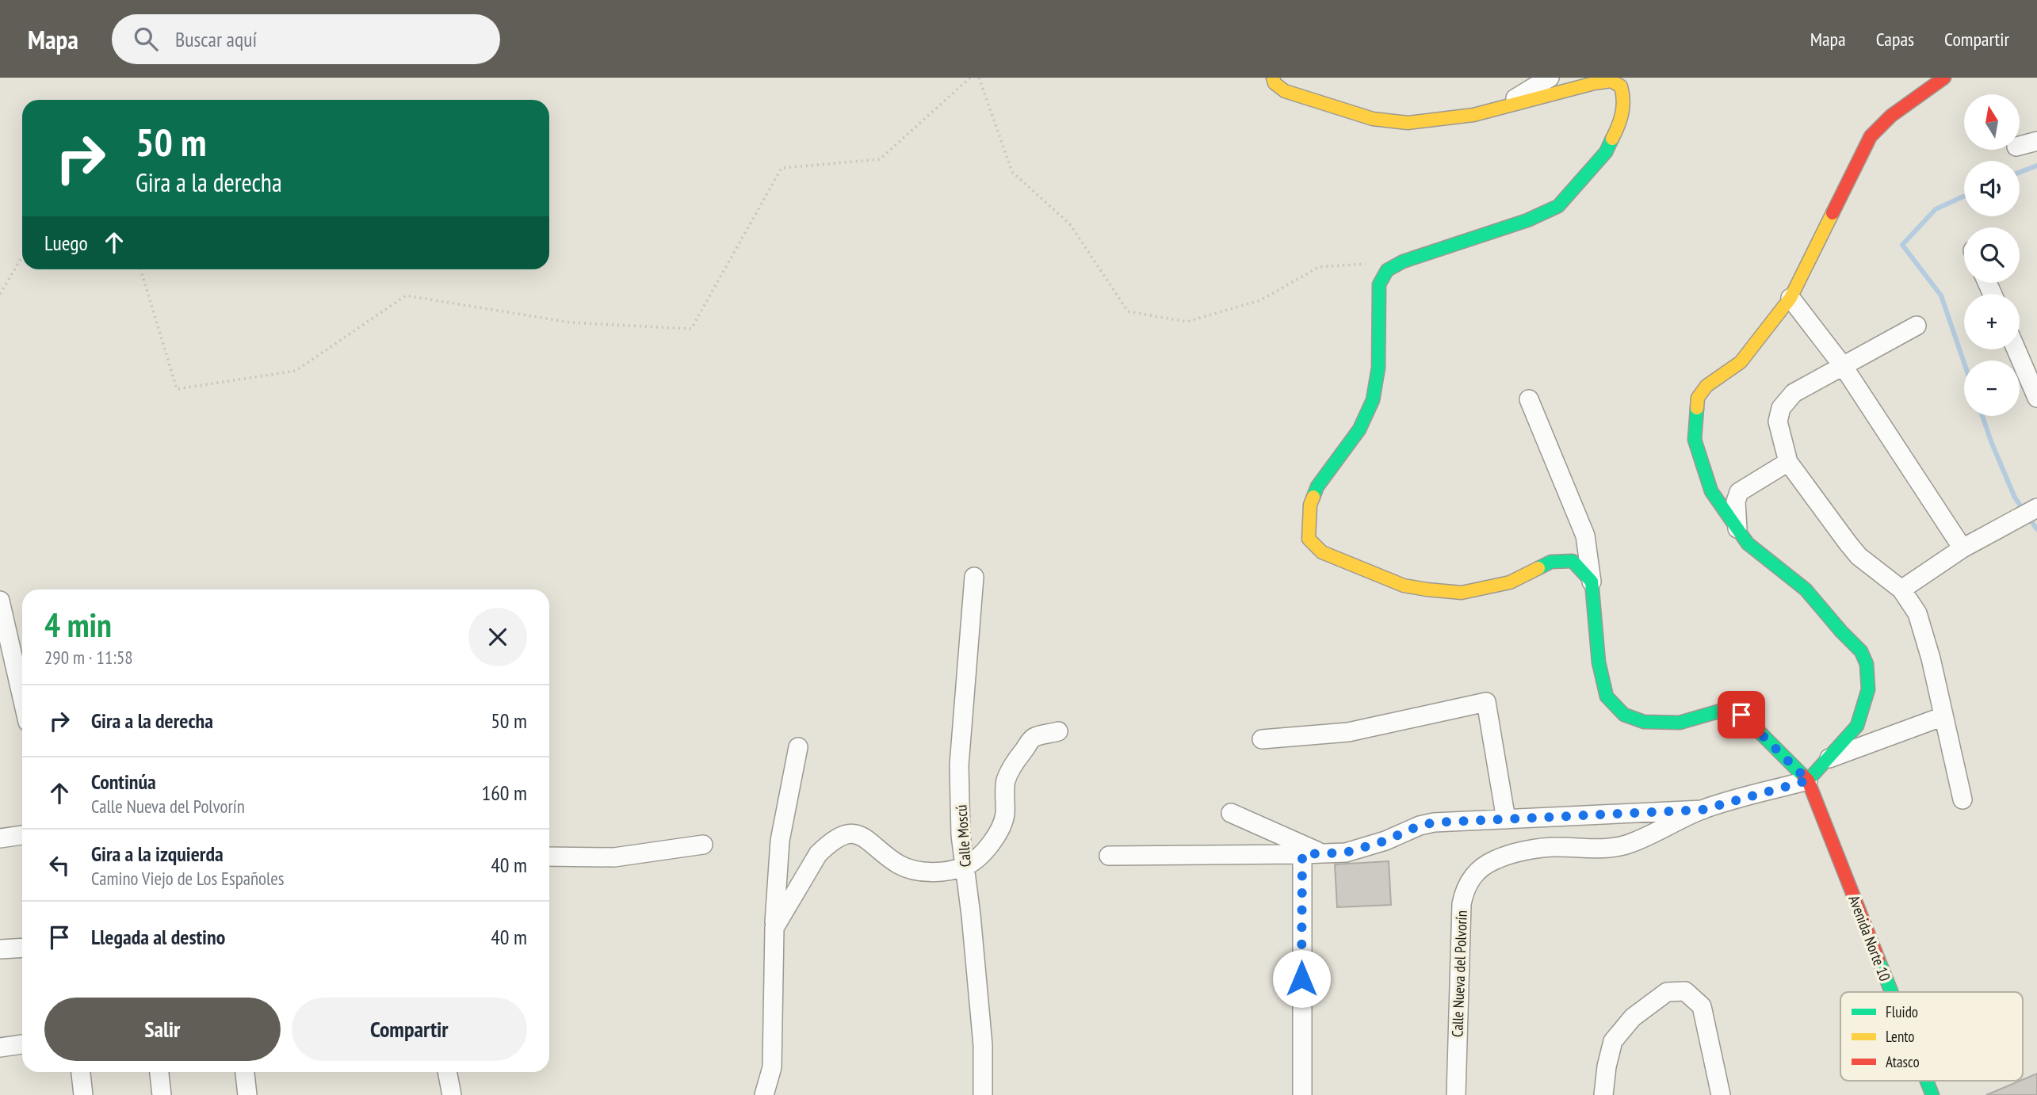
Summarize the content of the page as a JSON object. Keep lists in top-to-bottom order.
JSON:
{
  "streets": {
    "street": ["Calle Moscú", "Avenida Norte 10", "Calle Nueva del Polvorín"]
  },
  "crossings": [
    ["Avenida Norte 10", "Calle Nueva del Polvorín"]
  ],
  "legend": ["Fluido", "Lento", "Atasco"],
  "north": "top",
  "page": {
    "header": "Mapa",
    "search": "Buscar aquí",
    "nav": ["Mapa", "Capas", "Compartir"],
    "map_buttons": ["+", "−"],
    "turn": ["50 m", "Gira a la derecha"],
    "then": "Luego",
    "heading": ["4 min", "290 m · 11:58"],
    "list": [
      {
        "name": "Gira a la derecha",
        "value": "50 m"
      },
      {
        "name": "Continúa",
        "note": "Calle Nueva del Polvorín",
        "value": "160 m"
      },
      {
        "name": "Gira a la izquierda",
        "note": "Camino Viejo de Los Españoles",
        "value": "40 m"
      },
      {
        "name": "Llegada al destino",
        "value": "40 m"
      }
    ],
    "buttons": ["Salir", "Compartir"]
  }
}
